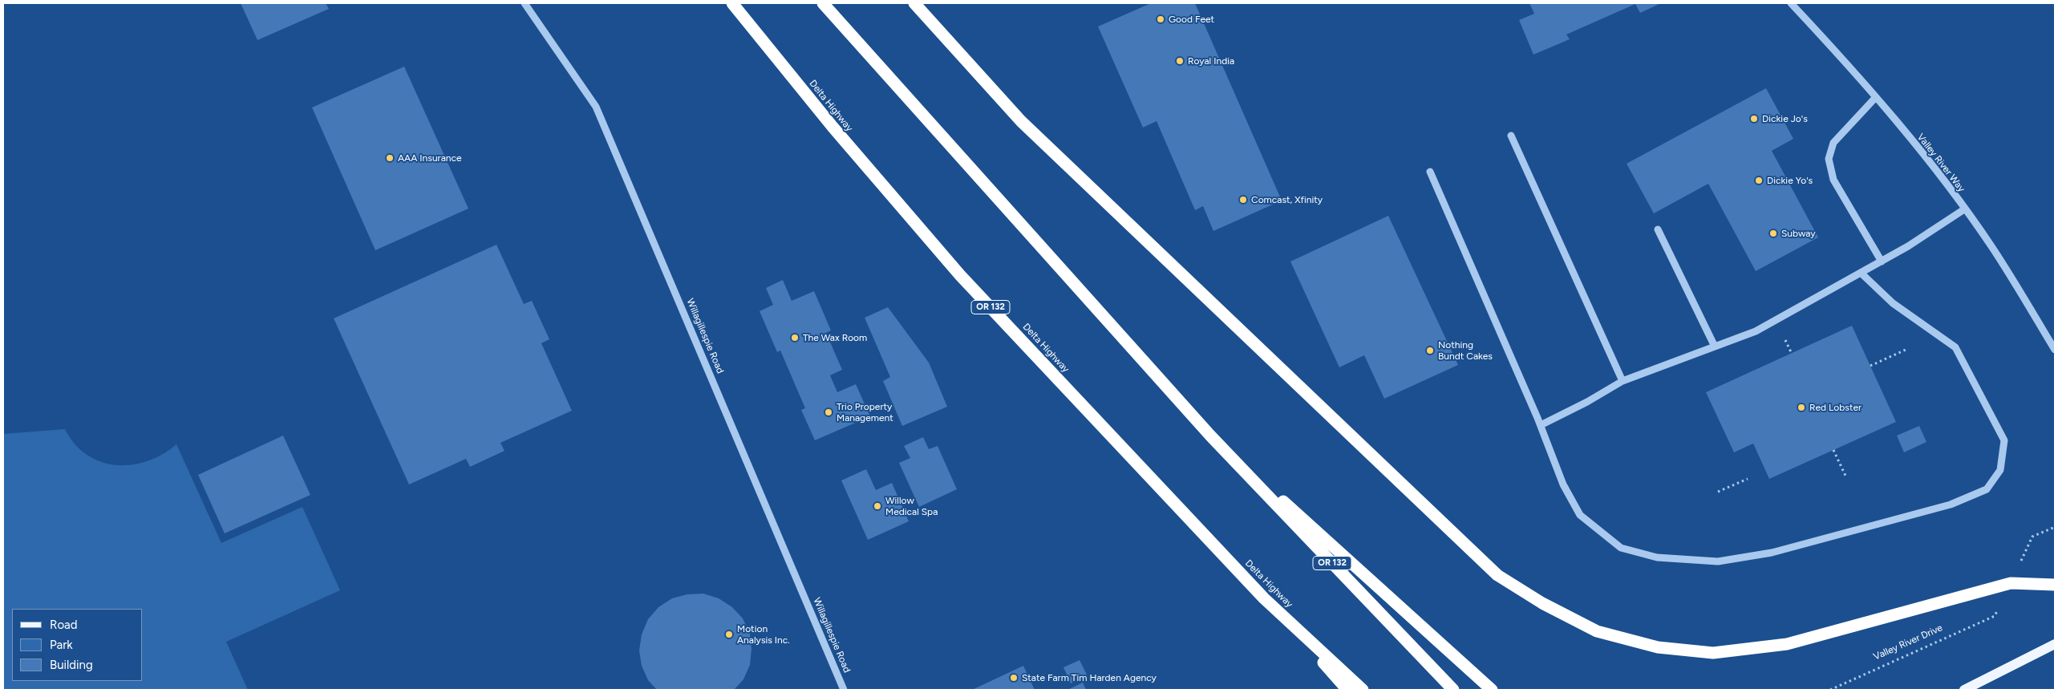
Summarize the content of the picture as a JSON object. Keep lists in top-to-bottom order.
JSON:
{
  "streets": {
    "highway": ["Delta Highway", "OR 132"],
    "street": ["Valley River Way", "Willagillespie Road"],
    "path": ["Valley River Drive"]
  },
  "places": [
    "Good Feet",
    "Royal India",
    "Dickie Jo's",
    "AAA Insurance",
    "Dickie Yo's",
    "Comcast, Xfinity",
    "Subway",
    "The Wax Room",
    "Nothing Bundt Cakes",
    "Red Lobster",
    "Trio Property Management",
    "Willow Medical Spa",
    "Motion Analysis Inc.",
    "State Farm Tim Harden Agency"
  ],
  "legend": ["Road", "Park", "Building"]
}
